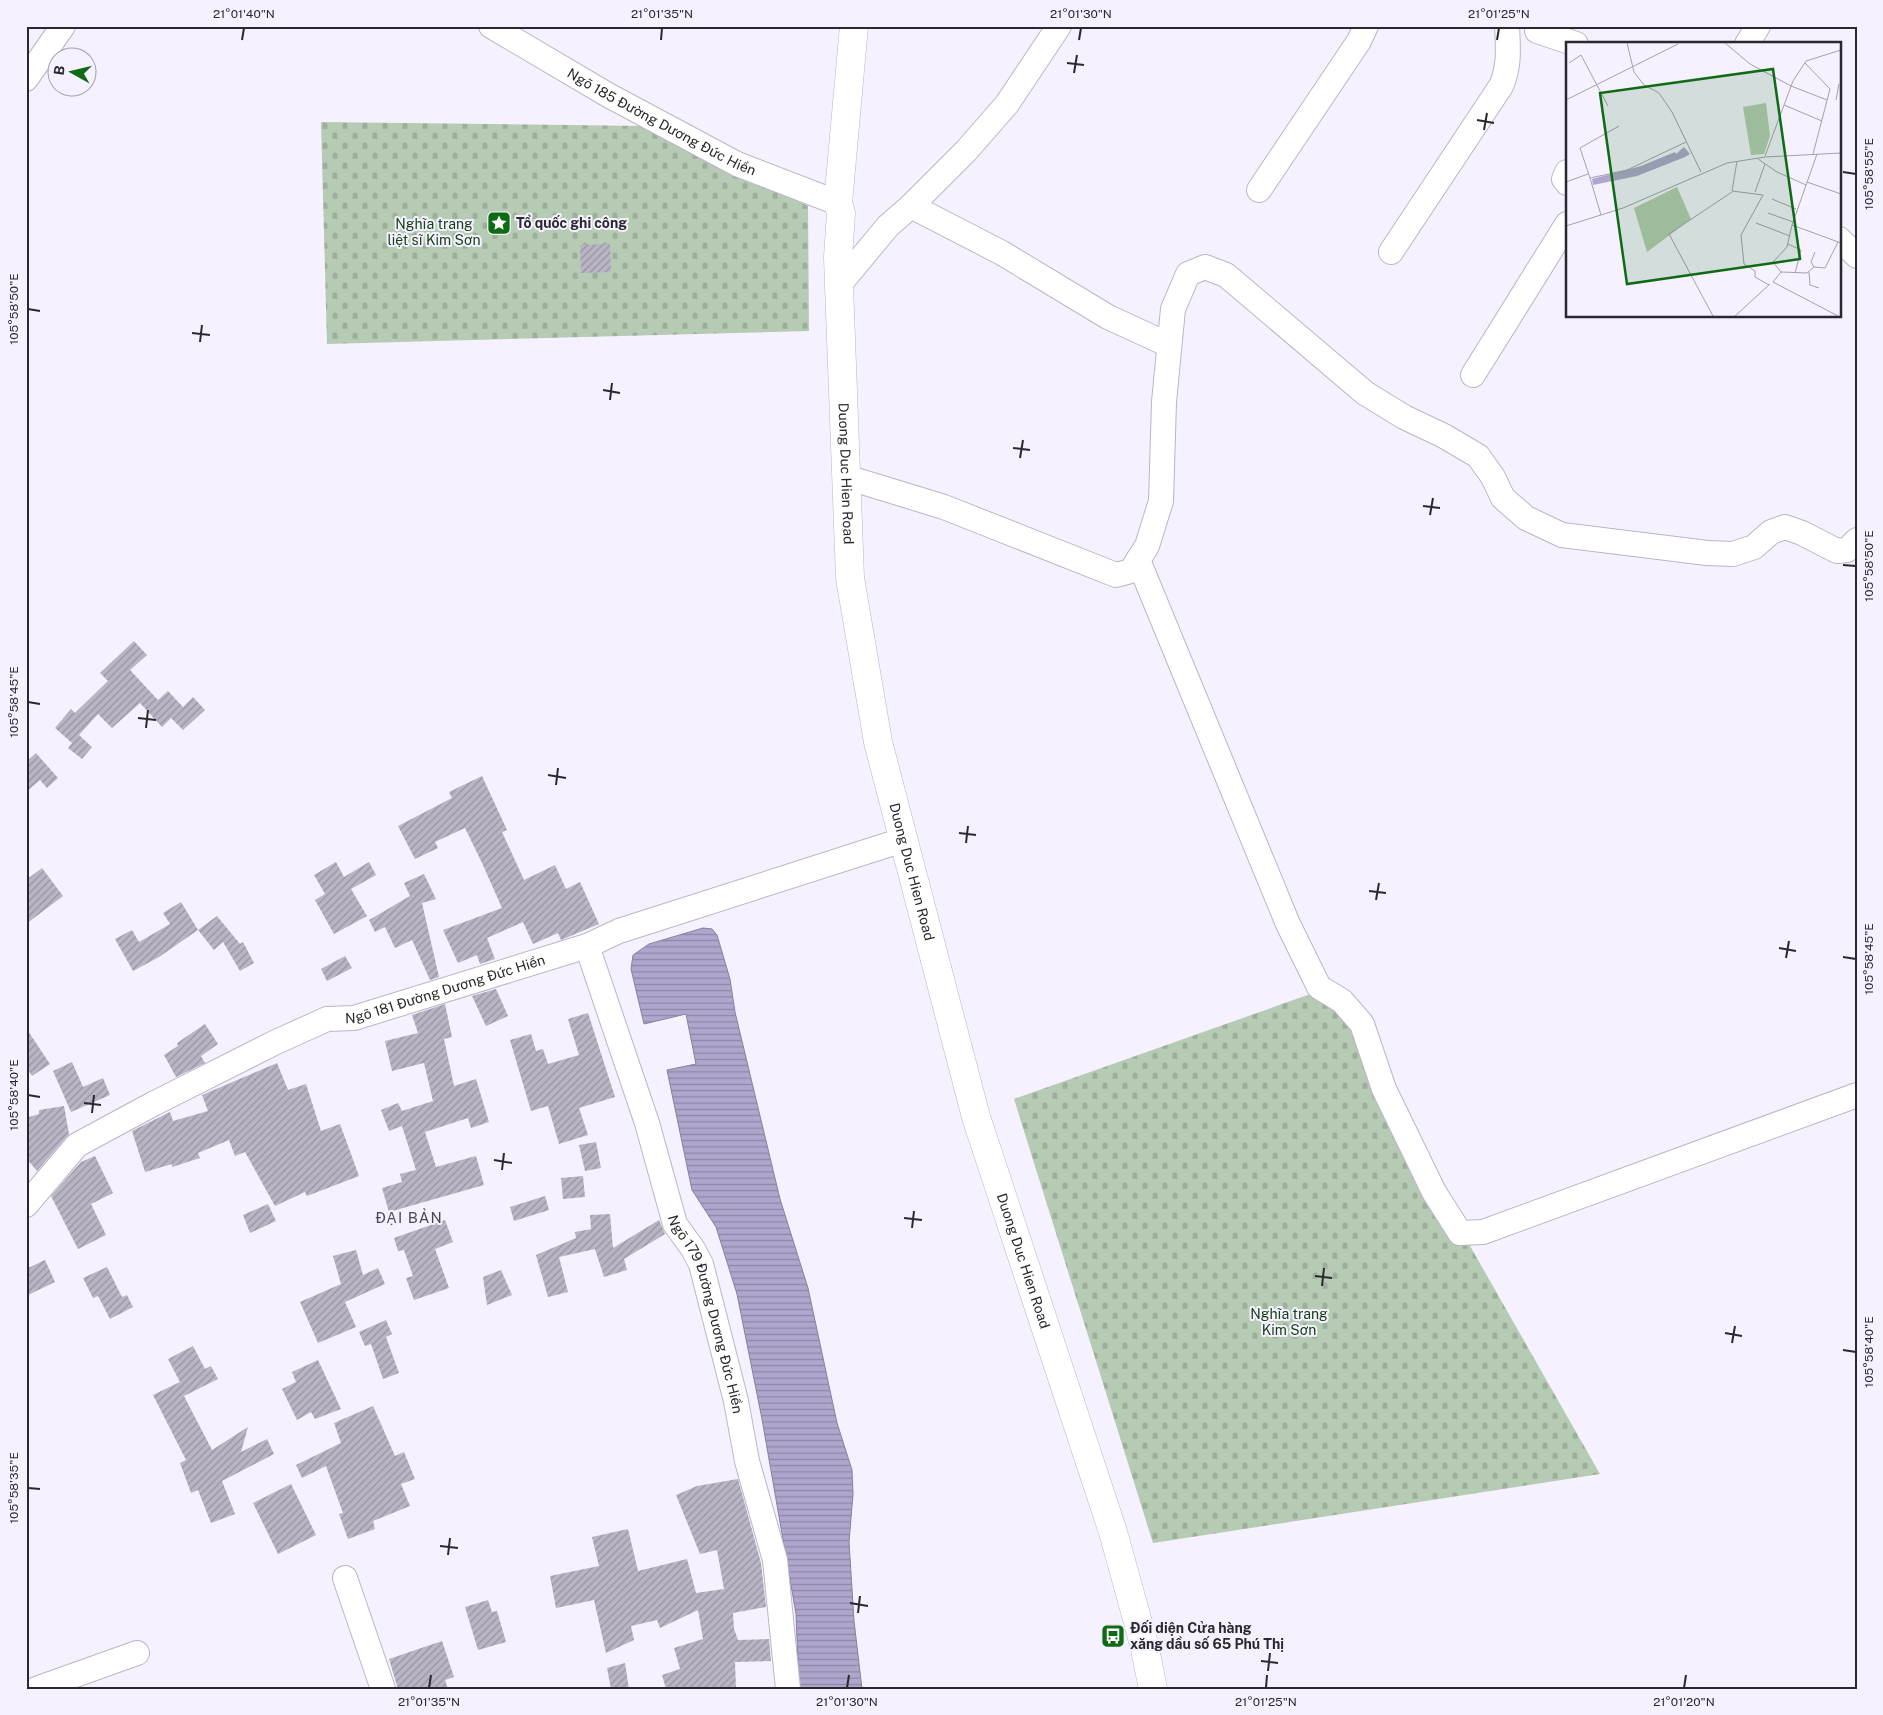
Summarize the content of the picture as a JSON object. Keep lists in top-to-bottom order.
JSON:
{
  "streets": {
    "highway": ["Duong Duc Hien Road"],
    "street": ["Ngõ 185 Đường Dương Đức Hiền", "Ngõ 181 Đường Dương Đức Hiền", "Ngõ 179 Đường Dương Đức Hiền"]
  },
  "crossings": [
    ["Ngõ 185 Đường Dương Đức Hiền", "Duong Duc Hien Road"],
    ["Duong Duc Hien Road", "Ngõ 181 Đường Dương Đức Hiền"],
    ["Ngõ 181 Đường Dương Đức Hiền", "Ngõ 179 Đường Dương Đức Hiền"]
  ],
  "districts": ["ĐẠI BẢN"],
  "parks": ["Nghĩa trang liệt sĩ Kim Sơn", "Nghĩa trang Kim Sơn"],
  "places": {
    "place": ["Tổ quốc ghi công"],
    "bus stop": ["Đối diện Cửa hàng xăng dầu số 65 Phú Thị"]
  },
  "north": "left",
  "coordinates": [
    "21°01'40\"N",
    "21°01'35\"N",
    "21°01'30\"N",
    "21°01'25\"N",
    "105°58'55\"E",
    "105°58'50\"E",
    "105°58'45\"E",
    "105°58'40\"E",
    "105°58'35\"E",
    "21°01'20\"N"
  ]
}
